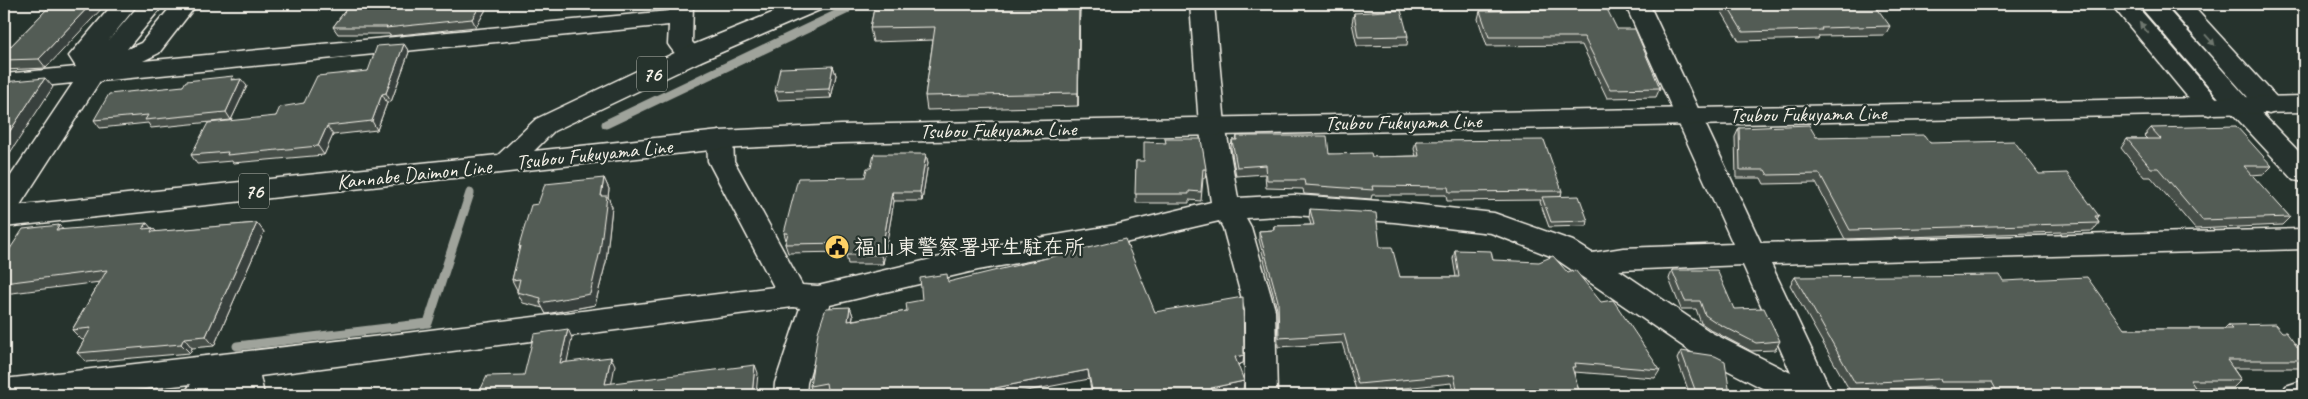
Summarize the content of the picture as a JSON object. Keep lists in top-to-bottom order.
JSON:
{
  "streets": {
    "street": ["76", "Tsubou Fukuyama Line", "Kannabe Daimon Line"]
  },
  "crossings": [
    ["Tsubou Fukuyama Line", "Kannabe Daimon Line"]
  ],
  "places": {
    "public building": ["福山東警察署坪生駐在所"]
  }
}
